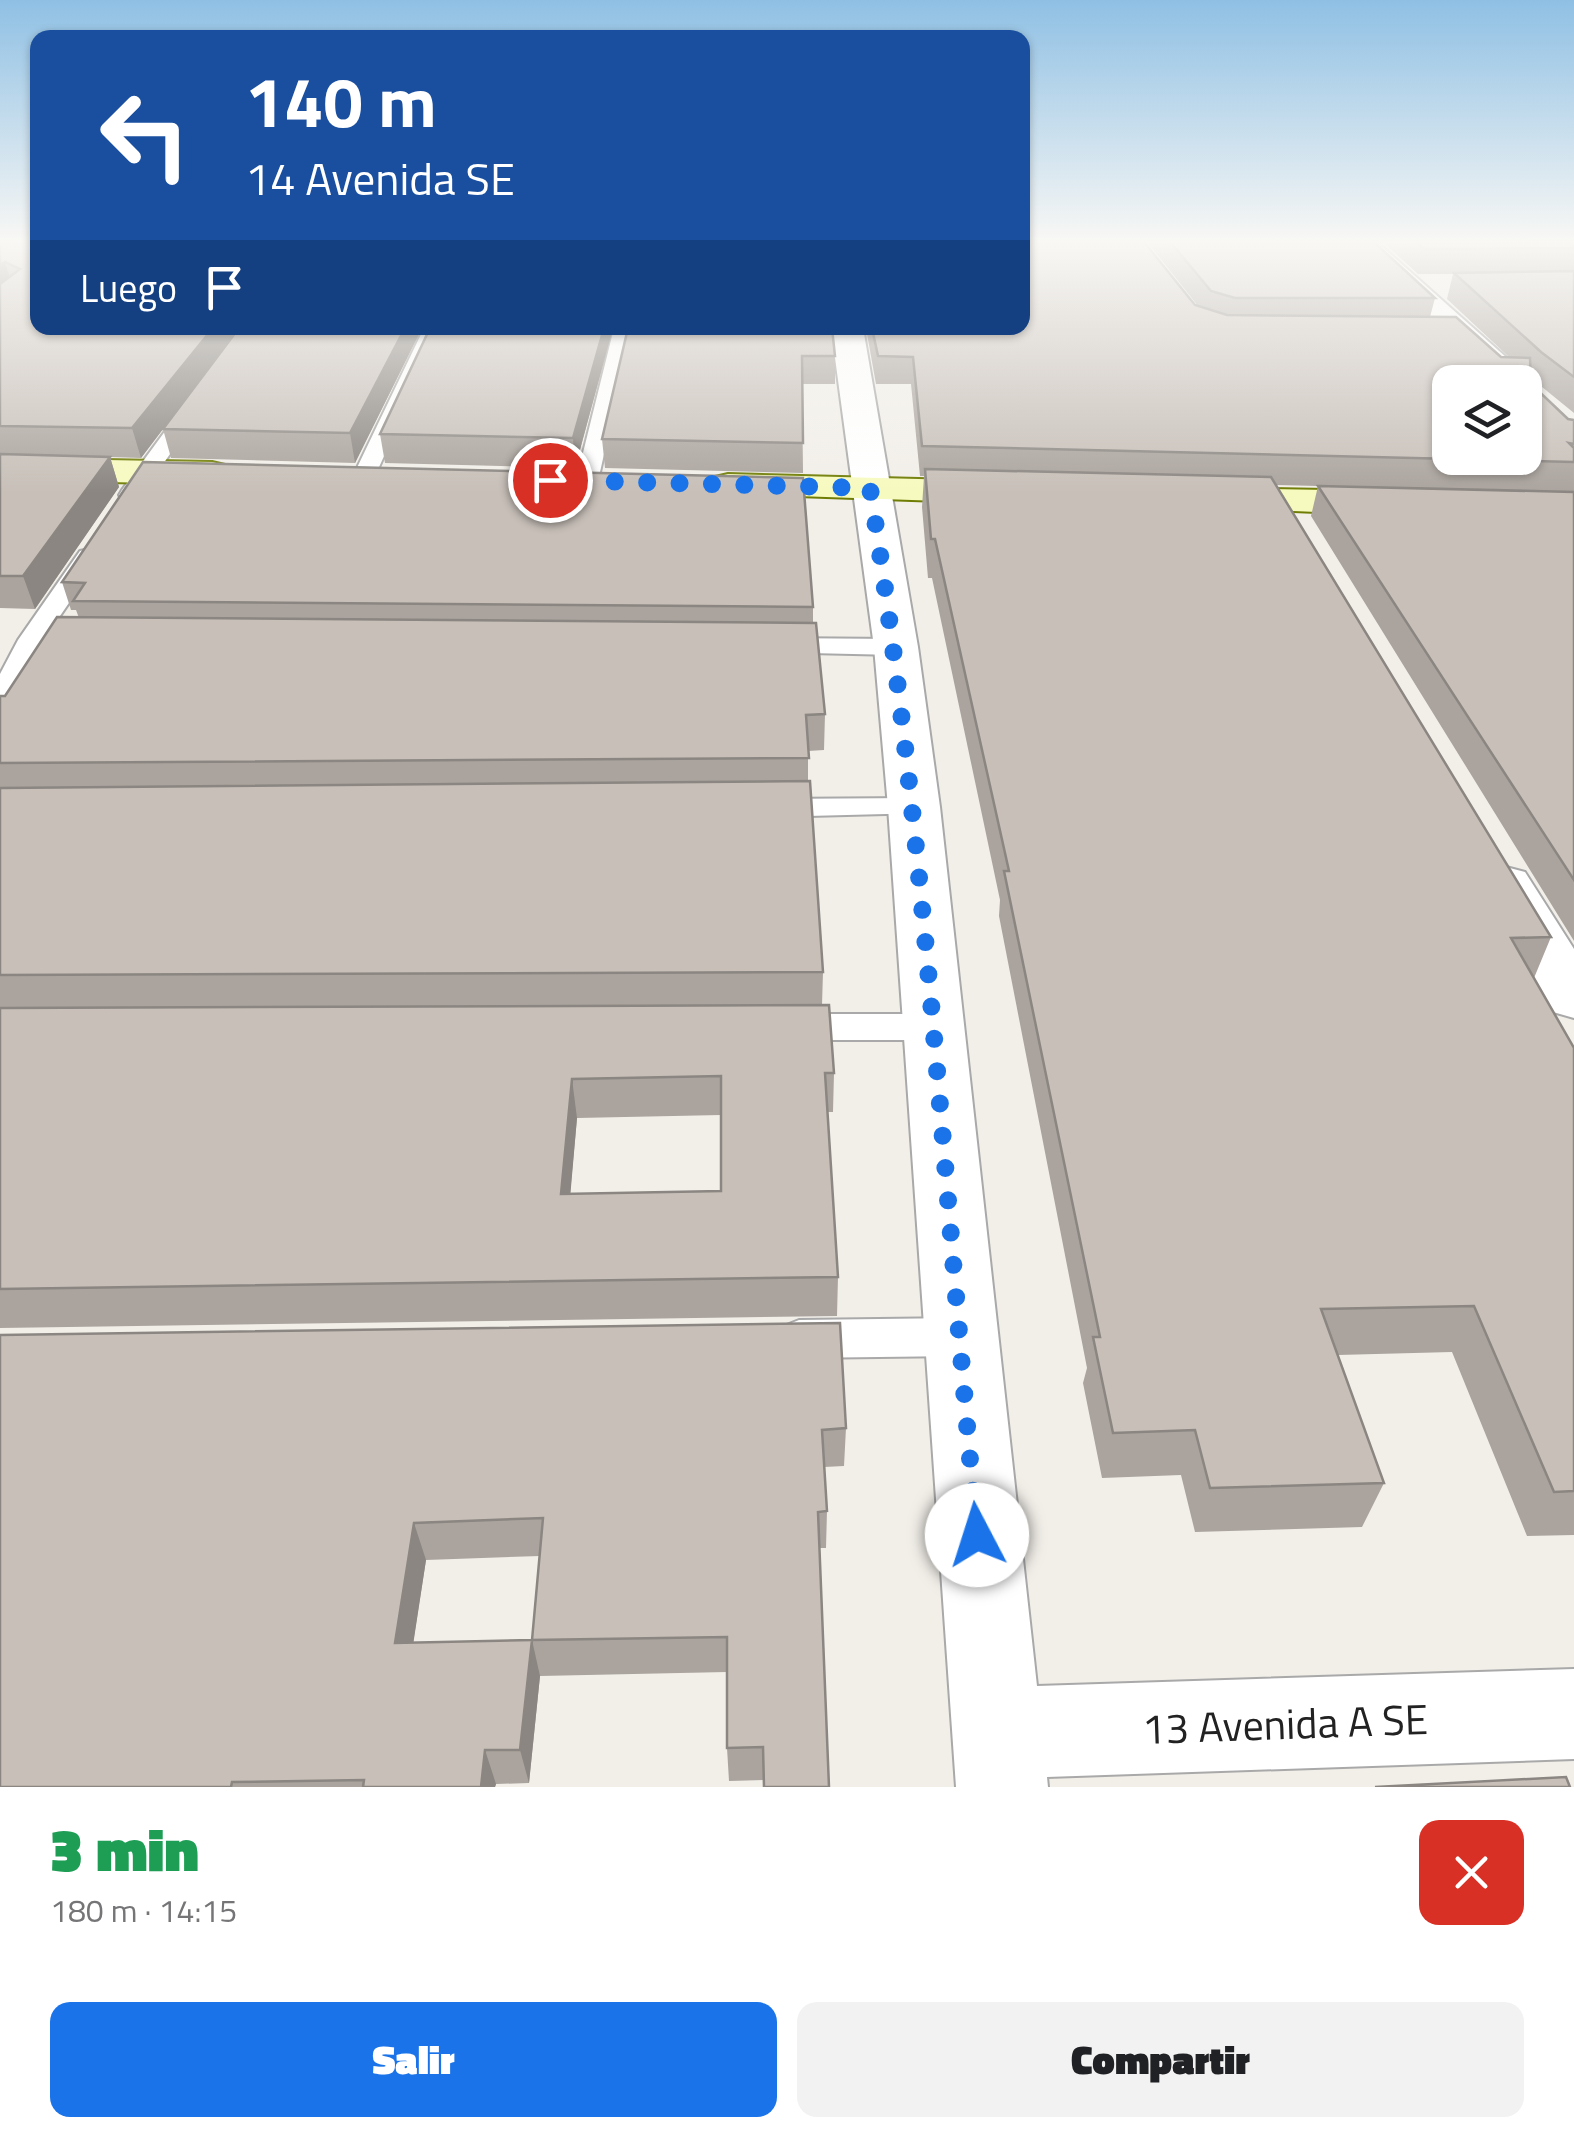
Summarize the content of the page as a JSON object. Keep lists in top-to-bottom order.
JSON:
{
  "streets": {
    "street": ["13 Avenida A SE"]
  },
  "page": {
    "turn": ["140 m", "14 Avenida SE"],
    "then": "Luego",
    "heading": ["3 min", "180 m · 14:15"],
    "buttons": ["Salir", "Compartir"]
  }
}
